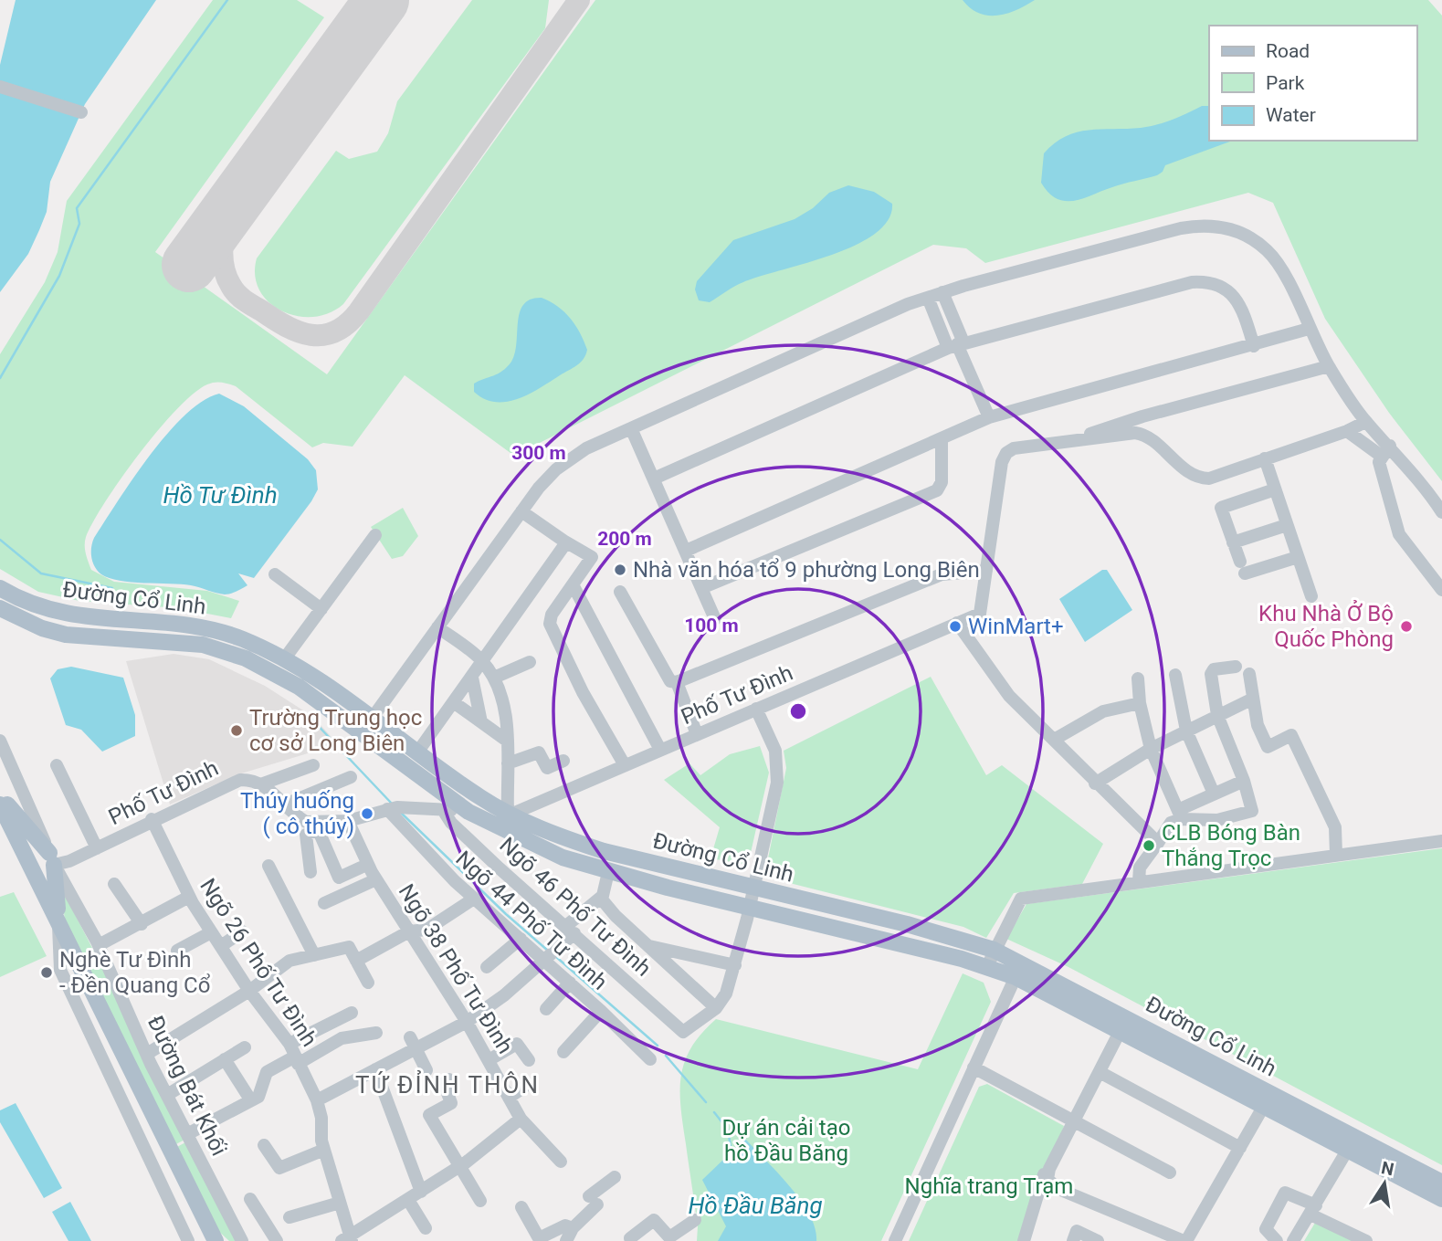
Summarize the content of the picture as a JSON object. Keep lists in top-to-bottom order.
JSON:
{
  "streets": {
    "main road": ["Đường Cổ Linh"],
    "street": [
      "Phố Tư Đình",
      "Ngõ 46 Phố Tư Đình",
      "Ngõ 44 Phố Tư Đình",
      "Ngõ 26 Phố Tư Đình",
      "Ngõ 38 Phố Tư Đình",
      "Đường Bát Khối"
    ]
  },
  "crossings": [
    ["Đường Cổ Linh", "Phố Tư Đình"],
    ["Phố Tư Đình", "Ngõ 26 Phố Tư Đình"],
    ["Phố Tư Đình", "Đường Bát Khối"]
  ],
  "districts": ["TỨ ĐỈNH THÔN"],
  "water": ["Hồ Tư Đình", "Hồ Đầu Băng"],
  "parks": ["Dự án cải tạo hồ Đầu Băng", "Nghĩa trang Trạm"],
  "places": [
    "Nhà văn hóa tổ 9 phường Long Biên",
    "WinMart+",
    "Khu Nhà Ở Bộ Quốc Phòng",
    "Trường Trung học cơ sở Long Biên",
    "Thúy huống ( cô thúy)",
    "CLB Bóng Bàn Thắng Trọc",
    "Nghè Tư Đình - Đền Quang Cổ"
  ],
  "legend": ["Road", "Park", "Water"],
  "north": "top",
  "rings": ["300 m", "200 m", "100 m"]
}
